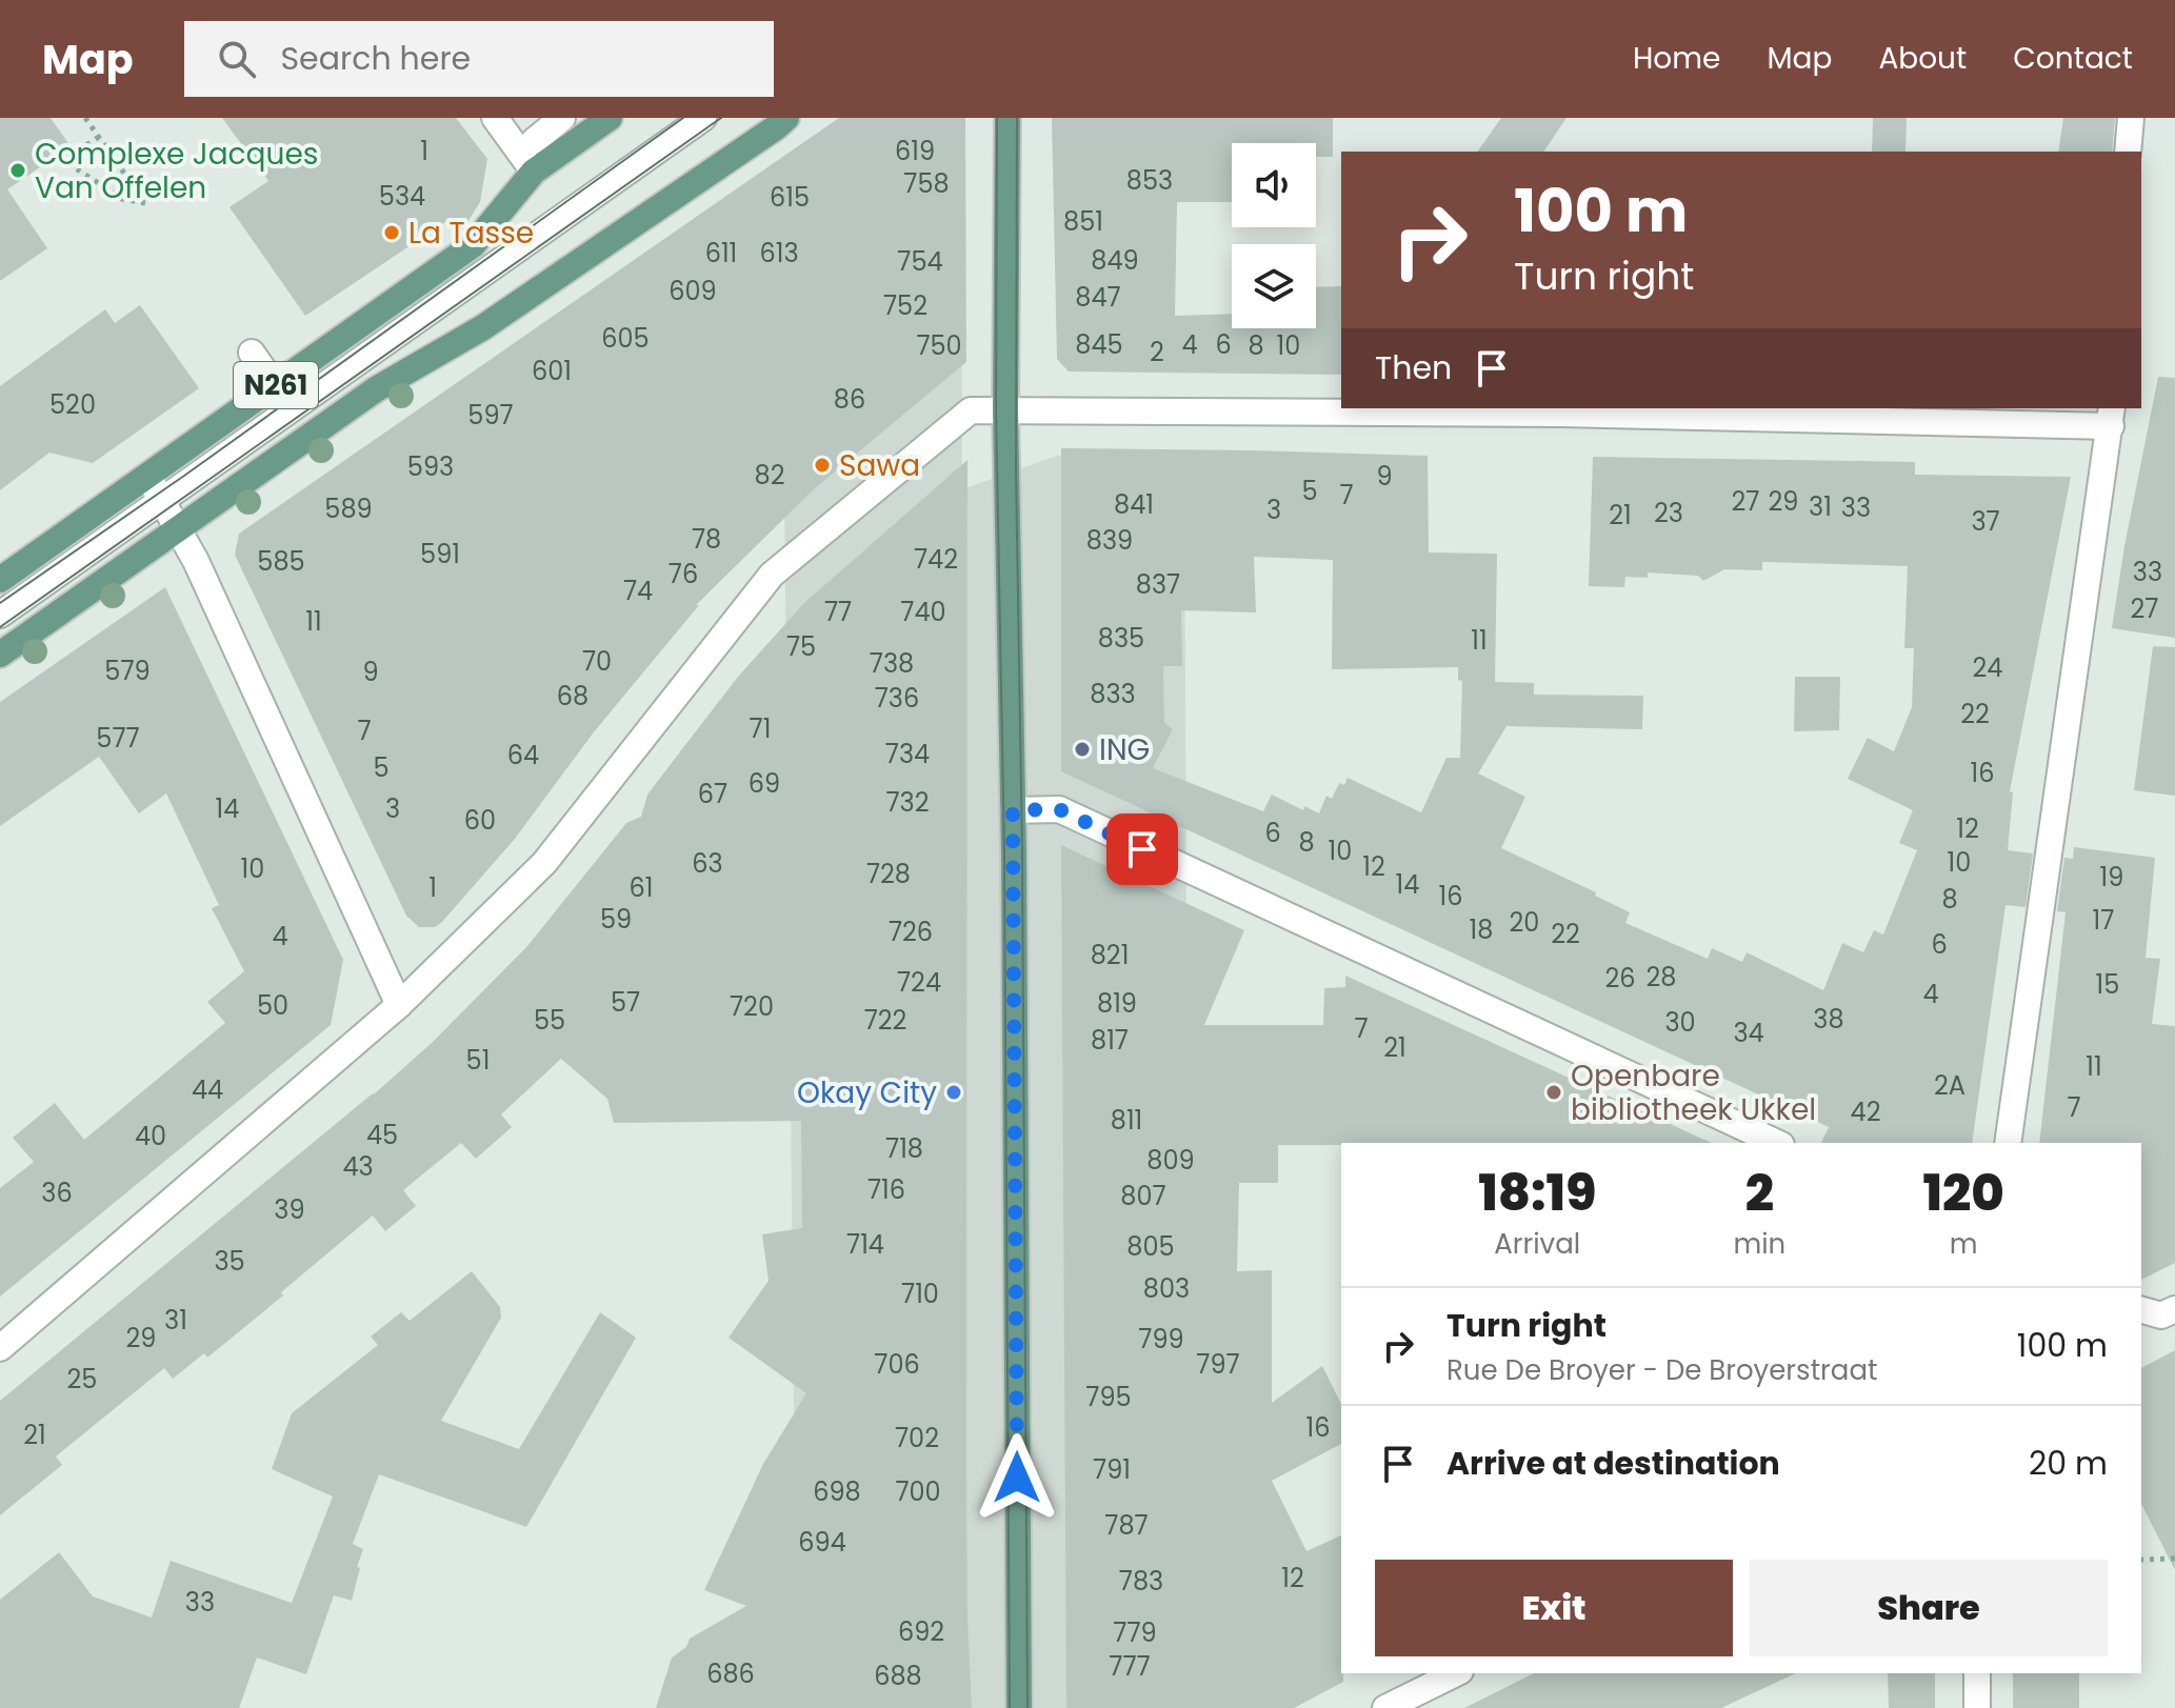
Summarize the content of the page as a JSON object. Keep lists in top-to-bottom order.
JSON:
{
  "streets": {
    "main road": ["N261"]
  },
  "places": [
    "Complexe Jacques Van Offelen",
    "La Tasse",
    "Sawa",
    "ING",
    "Okay City",
    "Openbare bibliotheek Ukkel"
  ],
  "house_numbers": [
    "1",
    "619",
    "853",
    "758",
    "534",
    "615",
    "851",
    "611",
    "613",
    "849",
    "754",
    "609",
    "847",
    "752",
    "605",
    "845",
    "4",
    "6",
    "750",
    "8",
    "10",
    "2",
    "601",
    "86",
    "520",
    "597",
    "593",
    "82",
    "9",
    "5",
    "7",
    "27",
    "29",
    "841",
    "31",
    "33",
    "589",
    "3",
    "23",
    "21",
    "37",
    "78",
    "839",
    "591",
    "742",
    "585",
    "33",
    "76",
    "837",
    "74",
    "27",
    "77",
    "740",
    "11",
    "835",
    "11",
    "75",
    "70",
    "738",
    "24",
    "579",
    "9",
    "833",
    "68",
    "736",
    "22",
    "71",
    "7",
    "577",
    "734",
    "64",
    "5",
    "16",
    "69",
    "67",
    "732",
    "14",
    "3",
    "60",
    "12",
    "6",
    "8",
    "10",
    "10",
    "63",
    "12",
    "10",
    "728",
    "19",
    "14",
    "1",
    "61",
    "16",
    "8",
    "59",
    "17",
    "20",
    "18",
    "726",
    "22",
    "4",
    "6",
    "821",
    "28",
    "26",
    "724",
    "15",
    "4",
    "57",
    "819",
    "50",
    "720",
    "38",
    "55",
    "722",
    "30",
    "7",
    "34",
    "817",
    "21",
    "51",
    "11",
    "2A",
    "44",
    "7",
    "42",
    "811",
    "45",
    "40",
    "718",
    "809",
    "43",
    "716",
    "36",
    "807",
    "39",
    "714",
    "805",
    "35",
    "803",
    "710",
    "31",
    "29",
    "799",
    "706",
    "797",
    "25",
    "795",
    "16",
    "21",
    "702",
    "791",
    "698",
    "700",
    "787",
    "694",
    "12",
    "783",
    "33",
    "692",
    "779",
    "777",
    "686",
    "688"
  ],
  "page": {
    "header": "Map",
    "search": "Search here",
    "nav": [
      "Home",
      "Map",
      "About",
      "Contact"
    ],
    "turn": ["100 m", "Turn right"],
    "then": "Then",
    "eta": [
      "18:19",
      "Arrival",
      "2",
      "min",
      "120",
      "m"
    ],
    "list": [
      {
        "name": "Turn right",
        "note": "Rue De Broyer - De Broyerstraat",
        "value": "100 m"
      },
      {
        "name": "Arrive at destination",
        "value": "20 m"
      }
    ],
    "buttons": ["Exit", "Share"]
  }
}
